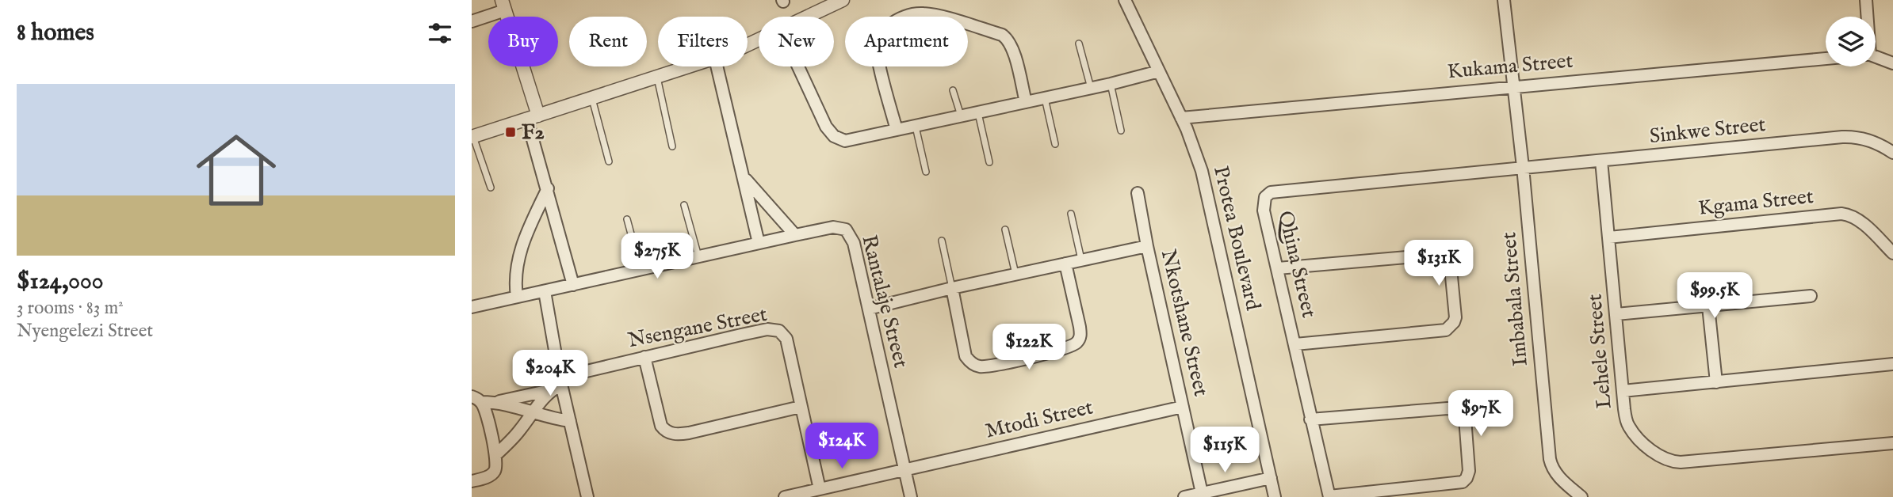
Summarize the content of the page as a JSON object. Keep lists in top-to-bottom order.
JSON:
{
  "streets": {
    "street": [
      "Kukama Street",
      "Sinkwe Street",
      "Kgama Street",
      "Protea Boulevard",
      "Qhina Street",
      "Imbabala Street",
      "Rantalaje Street",
      "Nkotshane Street",
      "Nsengane Street",
      "Lehele Street",
      "Mtodi Street"
    ]
  },
  "crossings": [
    ["Kukama Street", "Protea Boulevard"],
    ["Kukama Street", "Imbabala Street"],
    ["Sinkwe Street", "Qhina Street"],
    ["Sinkwe Street", "Imbabala Street"],
    ["Sinkwe Street", "Lehele Street"],
    ["Kgama Street", "Lehele Street"],
    ["Qhina Street", "Imbabala Street"],
    ["Rantalaje Street", "Mtodi Street"],
    ["Nkotshane Street", "Mtodi Street"],
    ["Nsengane Street", "Mtodi Street"]
  ],
  "places": {
    "transit": ["F2"]
  },
  "page": {
    "heading": "8 homes",
    "chip": [
      "Buy",
      "Rent",
      "Filters",
      "New",
      "Apartment"
    ],
    "list": [
      {
        "name": "$124,000",
        "note": "3 rooms · 83 m² · Nyengelezi Street"
      }
    ],
    "price": [
      "$275K",
      "$131K",
      "$99.5K",
      "$122K",
      "$204K",
      "$97K",
      "$124K",
      "$115K"
    ]
  }
}
